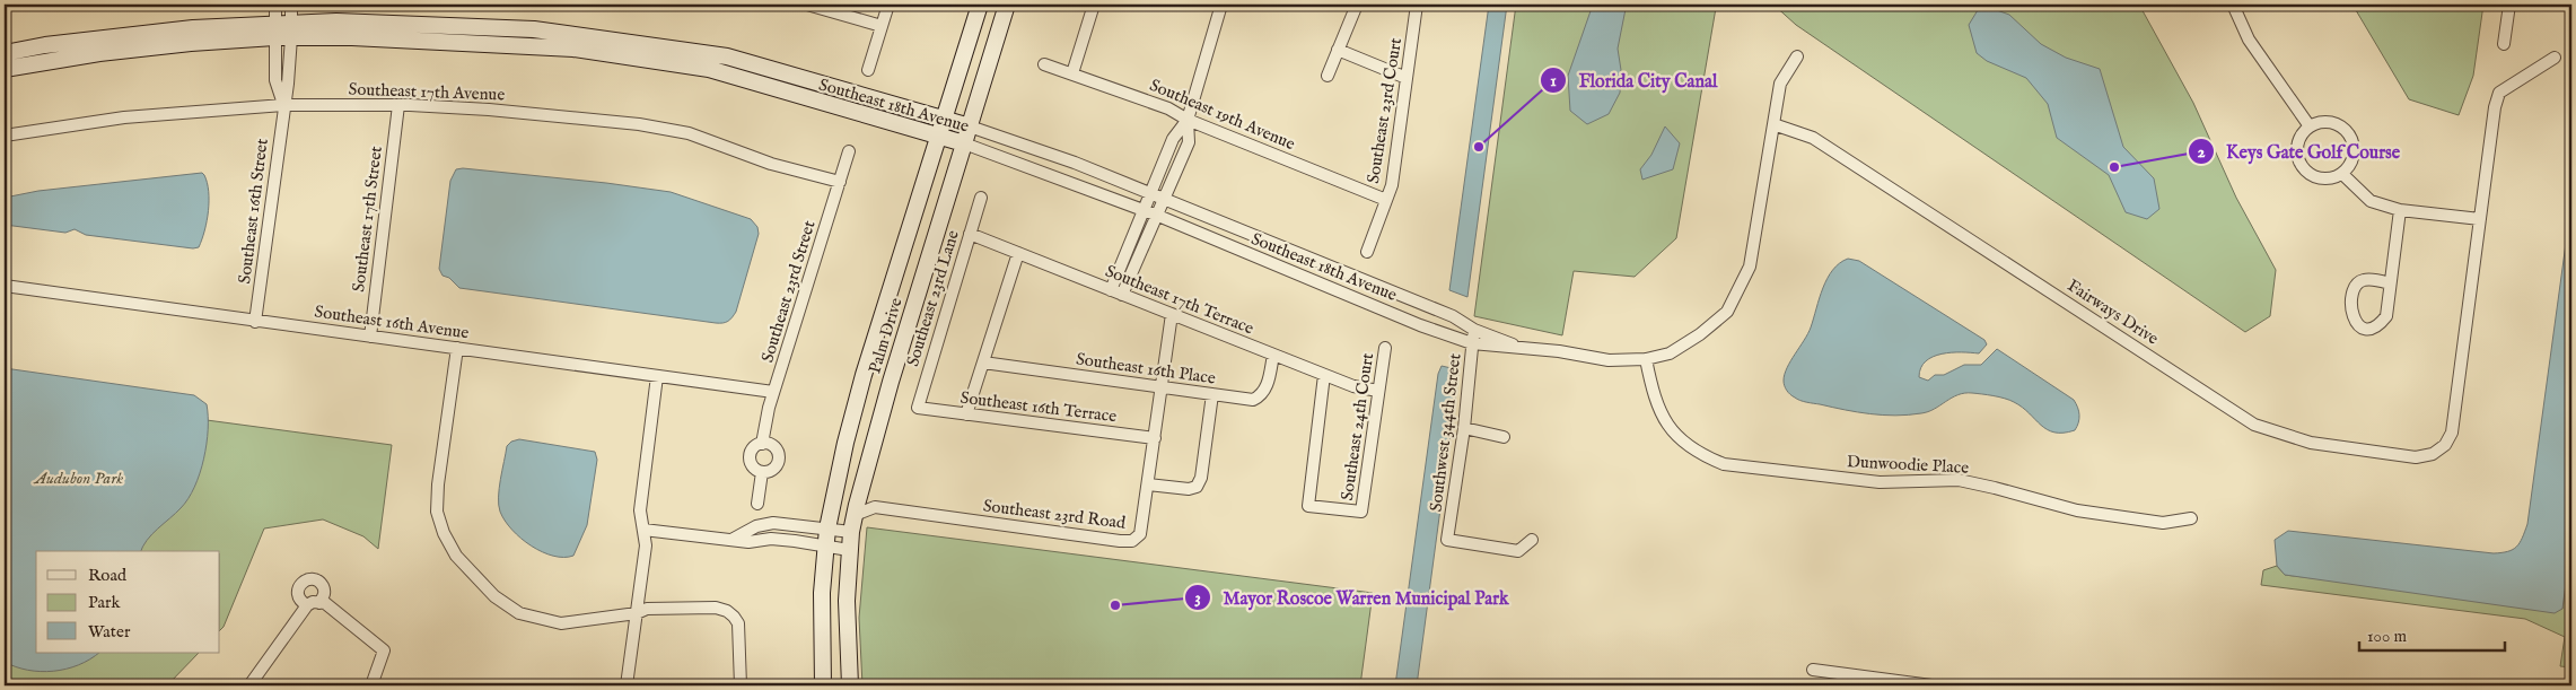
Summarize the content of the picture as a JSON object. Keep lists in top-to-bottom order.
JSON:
{
  "streets": {
    "street": [
      "Southeast 17th Avenue",
      "Southeast 18th Avenue",
      "Southeast 23rd Court",
      "Southeast 19th Avenue",
      "Southeast 16th Street",
      "Southeast 17th Street",
      "Southeast 23rd Street",
      "Southeast 23rd Lane",
      "Southeast 17th Terrace",
      "Fairways Drive",
      "Southeast 16th Avenue",
      "Palm Drive",
      "Southeast 16th Place",
      "Southeast 16th Terrace",
      "Southeast 24th Court",
      "Southwest 344th Street",
      "Dunwoodie Place",
      "Southeast 23rd Road"
    ]
  },
  "crossings": [
    ["Southeast 17th Avenue", "Southeast 16th Street"],
    ["Southeast 17th Avenue", "Southeast 17th Street"],
    ["Southeast 17th Avenue", "Southeast 23rd Street"],
    ["Southeast 18th Avenue", "Southeast 16th Street"],
    ["Southeast 18th Avenue", "Palm Drive"],
    ["Southeast 18th Avenue", "Southwest 344th Street"],
    ["Southeast 23rd Court", "Southeast 19th Avenue"],
    ["Southeast 16th Street", "Southeast 16th Avenue"],
    ["Southeast 17th Street", "Southeast 16th Avenue"],
    ["Southeast 23rd Street", "Southeast 16th Avenue"],
    ["Southeast 23rd Lane", "Southeast 17th Terrace"],
    ["Southeast 23rd Lane", "Southeast 16th Terrace"],
    ["Southeast 17th Terrace", "Southeast 16th Place"],
    ["Southeast 17th Terrace", "Southeast 24th Court"],
    ["Southeast 17th Terrace", "Southeast 23rd Road"],
    ["Palm Drive", "Southeast 23rd Road"],
    ["Southeast 16th Place", "Southeast 23rd Road"],
    ["Southeast 16th Terrace", "Southeast 23rd Road"]
  ],
  "parks": ["Audubon Park"],
  "places": ["Florida City Canal", "Keys Gate Golf Course", "Mayor Roscoe Warren Municipal Park"],
  "legend": ["Road", "Park", "Water"],
  "scale_bar": "100 m"
}
